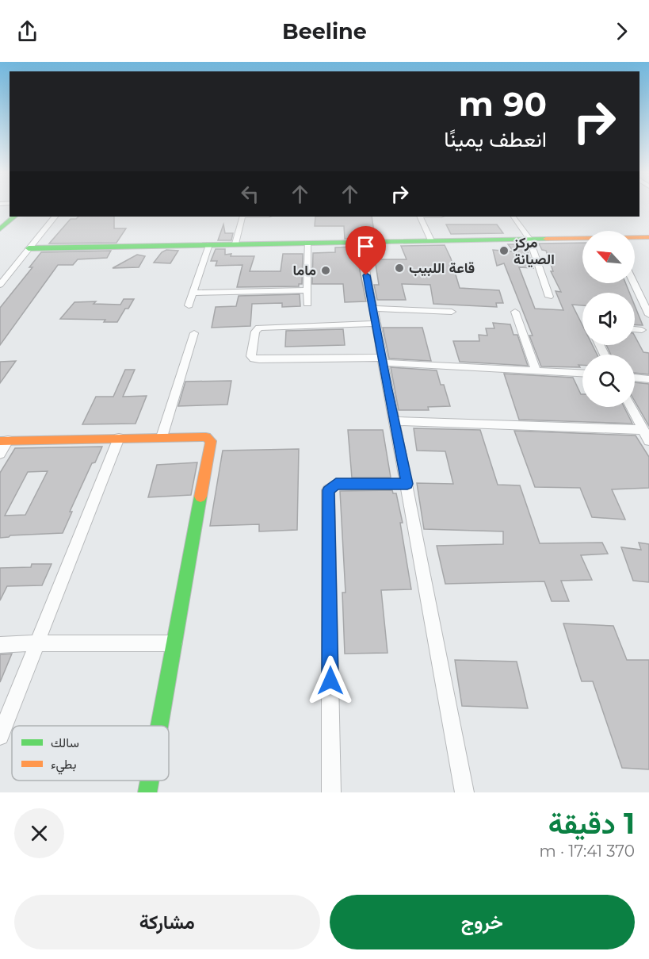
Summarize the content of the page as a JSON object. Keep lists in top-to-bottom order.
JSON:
{
  "places": ["مركز الصيانة", "قاعة اللبيب", "ماما"],
  "legend": ["سالك", "بطيء"],
  "north": "top left",
  "page": {
    "header": "Beeline",
    "turn": ["90 m", "انعطف يمينًا"],
    "heading": ["1 دقيقة", "370 m · 17:41"],
    "buttons": ["خروج", "مشاركة"]
  }
}
